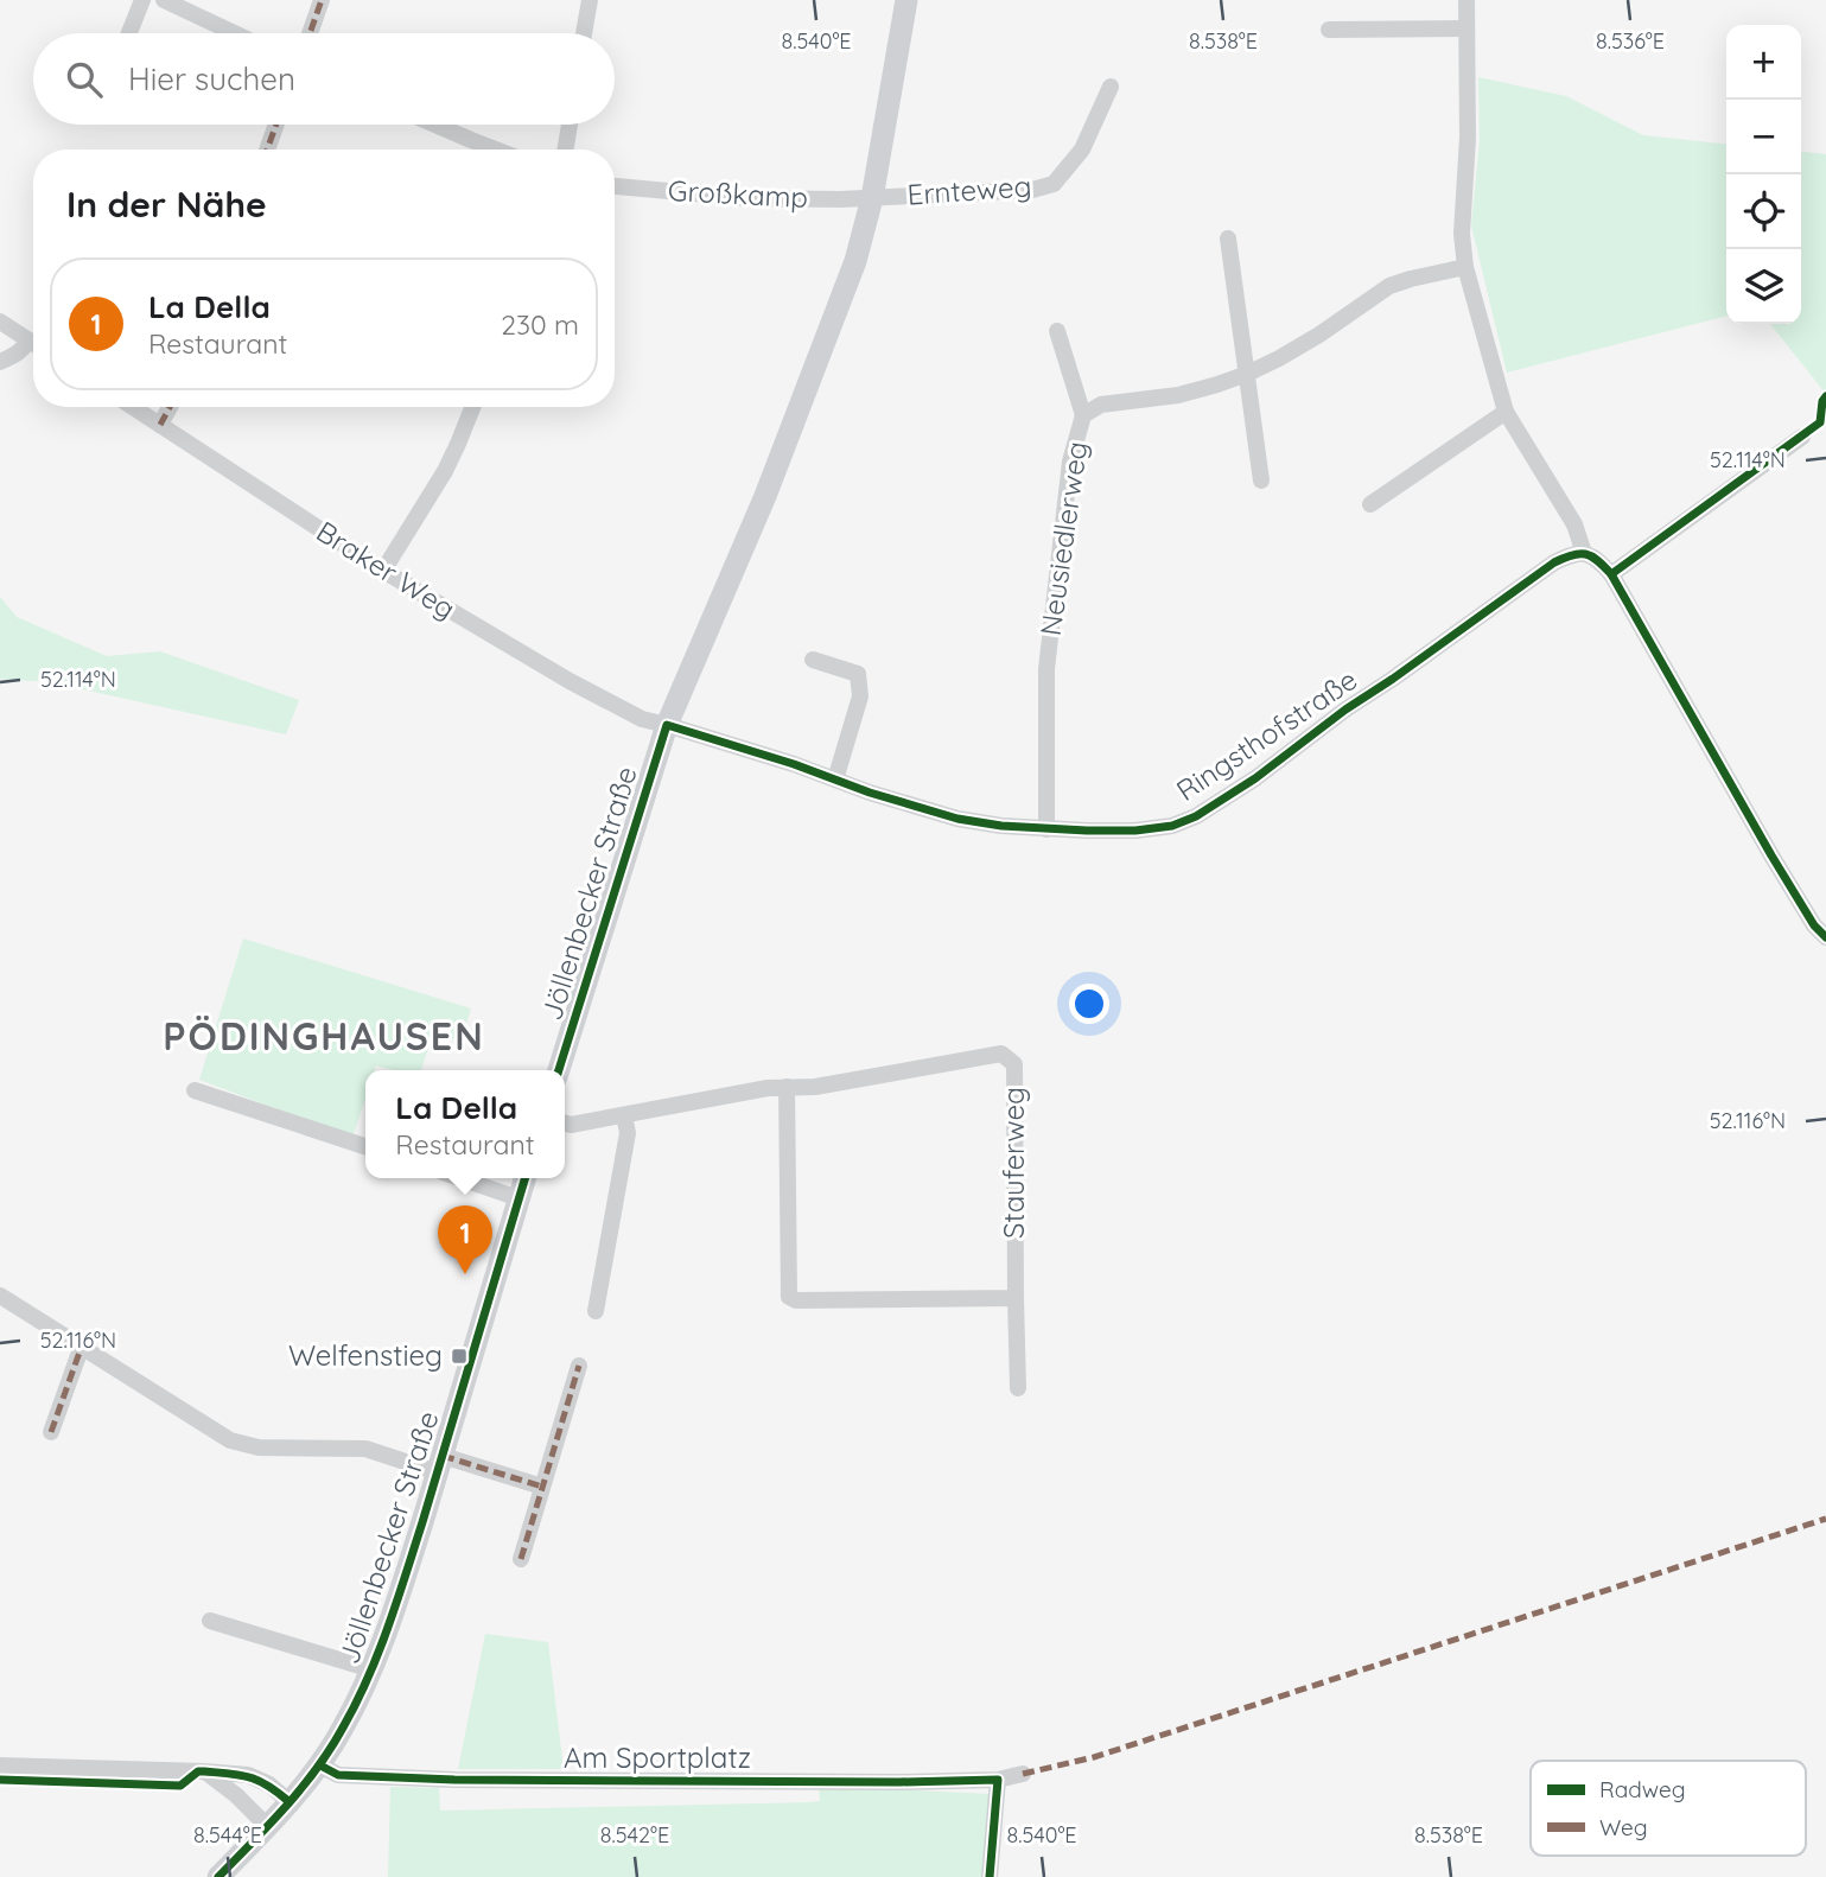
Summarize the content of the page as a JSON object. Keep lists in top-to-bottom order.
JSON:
{
  "streets": {
    "main road": ["Jöllenbecker Straße"],
    "street": [
      "Ernteweg",
      "Großkamp",
      "Neusiedlerweg",
      "Braker Weg",
      "Ringsthofstraße",
      "Stauferweg",
      "Am Sportplatz"
    ]
  },
  "crossings": [
    ["Ernteweg", "Großkamp"],
    ["Ernteweg", "Jöllenbecker Straße"],
    ["Großkamp", "Jöllenbecker Straße"],
    ["Neusiedlerweg", "Ringsthofstraße"],
    ["Braker Weg", "Ringsthofstraße"],
    ["Braker Weg", "Jöllenbecker Straße"],
    ["Ringsthofstraße", "Jöllenbecker Straße"],
    ["Jöllenbecker Straße", "Am Sportplatz"]
  ],
  "districts": ["PÖDINGHAUSEN"],
  "places": {
    "transit": ["Welfenstieg"]
  },
  "legend": ["Radweg", "Weg"],
  "page": {
    "map_buttons": ["+", "−"],
    "search": "Hier suchen",
    "heading": "In der Nähe",
    "list": [
      {
        "mark": "1",
        "name": "La Della",
        "note": "Restaurant",
        "value": "230 m"
      }
    ],
    "popup": ["La Della", "Restaurant"],
    "pins": "1"
  },
  "coordinates": [
    "8.540°E",
    "8.538°E",
    "8.536°E",
    "52.114°N",
    "52.116°N",
    "8.544°E",
    "8.542°E"
  ]
}
